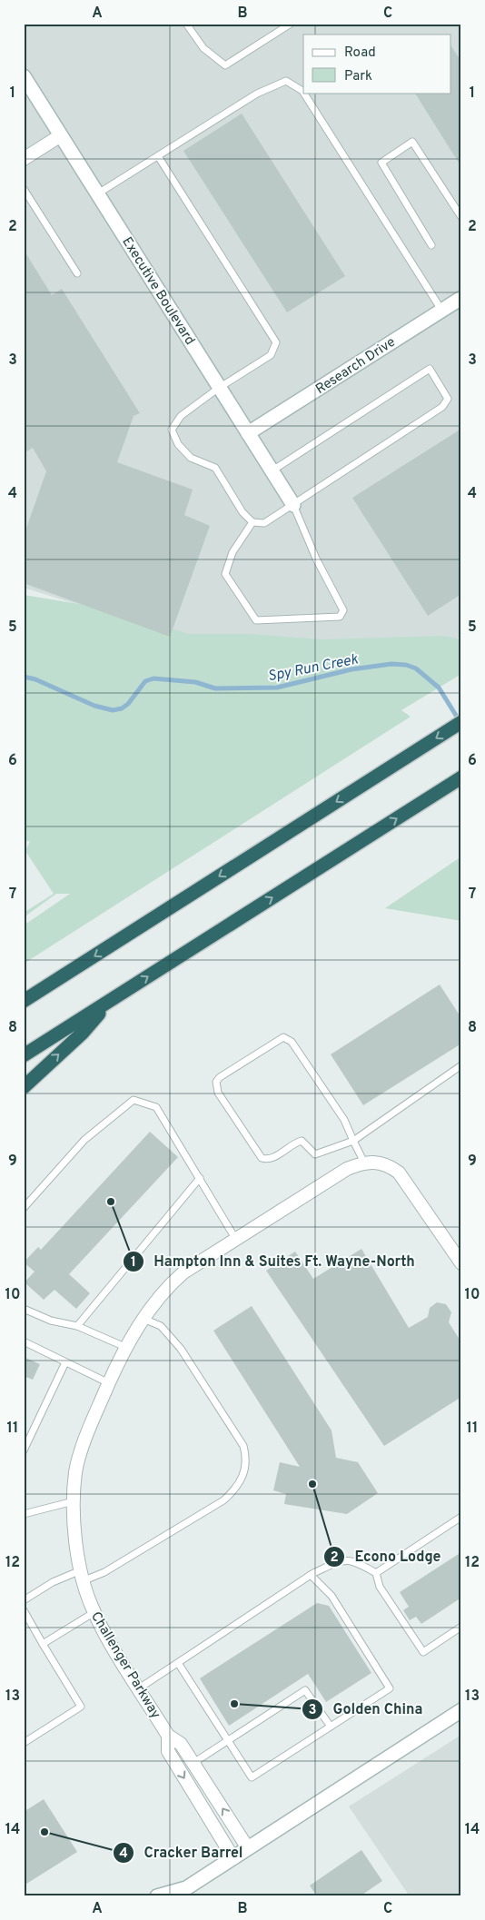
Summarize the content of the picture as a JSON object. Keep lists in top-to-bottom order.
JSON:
{
  "streets": {
    "street": ["Executive Boulevard", "Research Drive", "Challenger Parkway"]
  },
  "crossings": [
    ["Executive Boulevard", "Research Drive"]
  ],
  "water": ["Spy Run Creek"],
  "places": [
    "Hampton Inn & Suites Ft. Wayne-North",
    "Econo Lodge",
    "Golden China",
    "Cracker Barrel"
  ],
  "legend": ["Road", "Park"],
  "grid": {
    "columns": ["A", "B", "C"],
    "rows": [
      "1",
      "2",
      "3",
      "4",
      "5",
      "6",
      "7",
      "8",
      "9",
      "10",
      "11",
      "12",
      "13",
      "14"
    ]
  }
}
